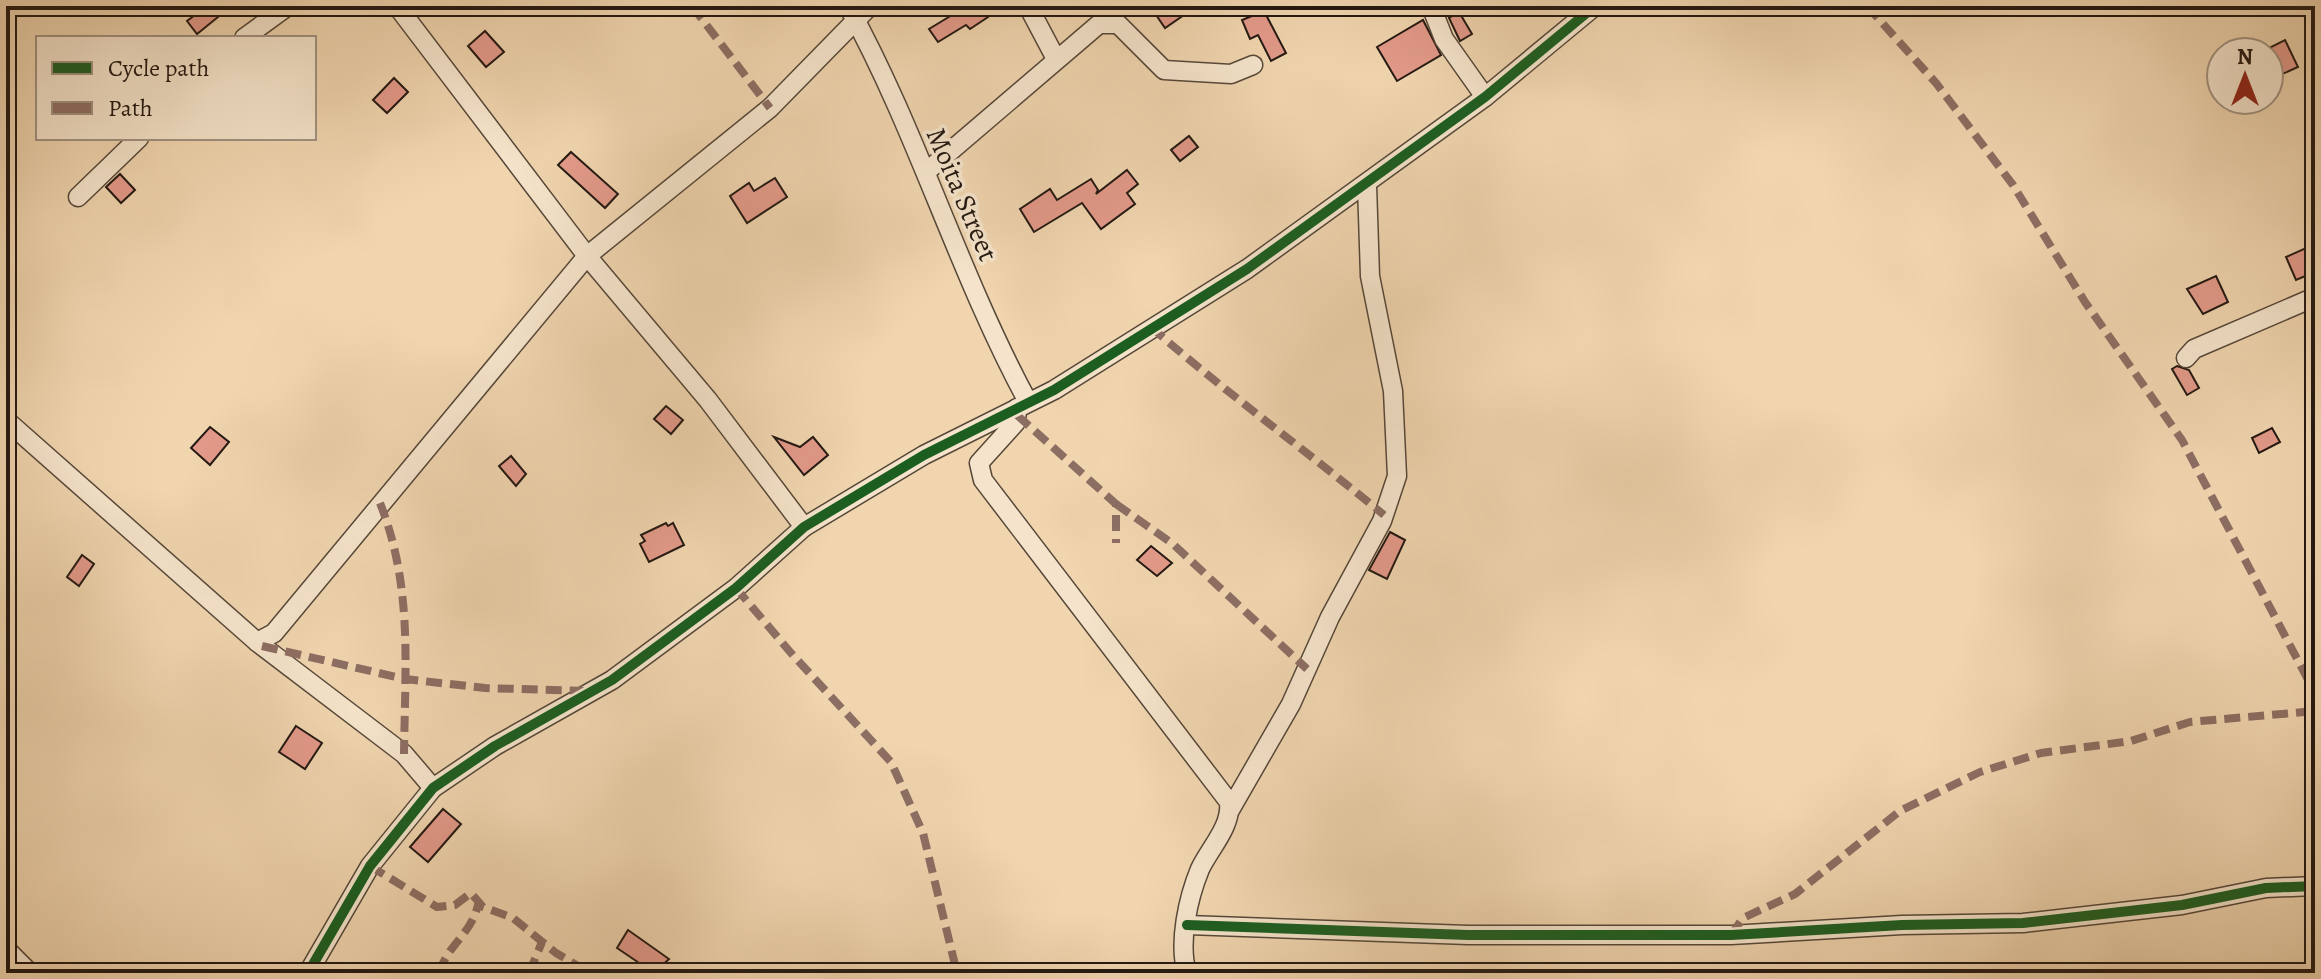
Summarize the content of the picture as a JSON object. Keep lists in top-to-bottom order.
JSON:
{
  "streets": {
    "street": ["Moita Street"]
  },
  "legend": ["Cycle path", "Path"],
  "north": "top"
}
